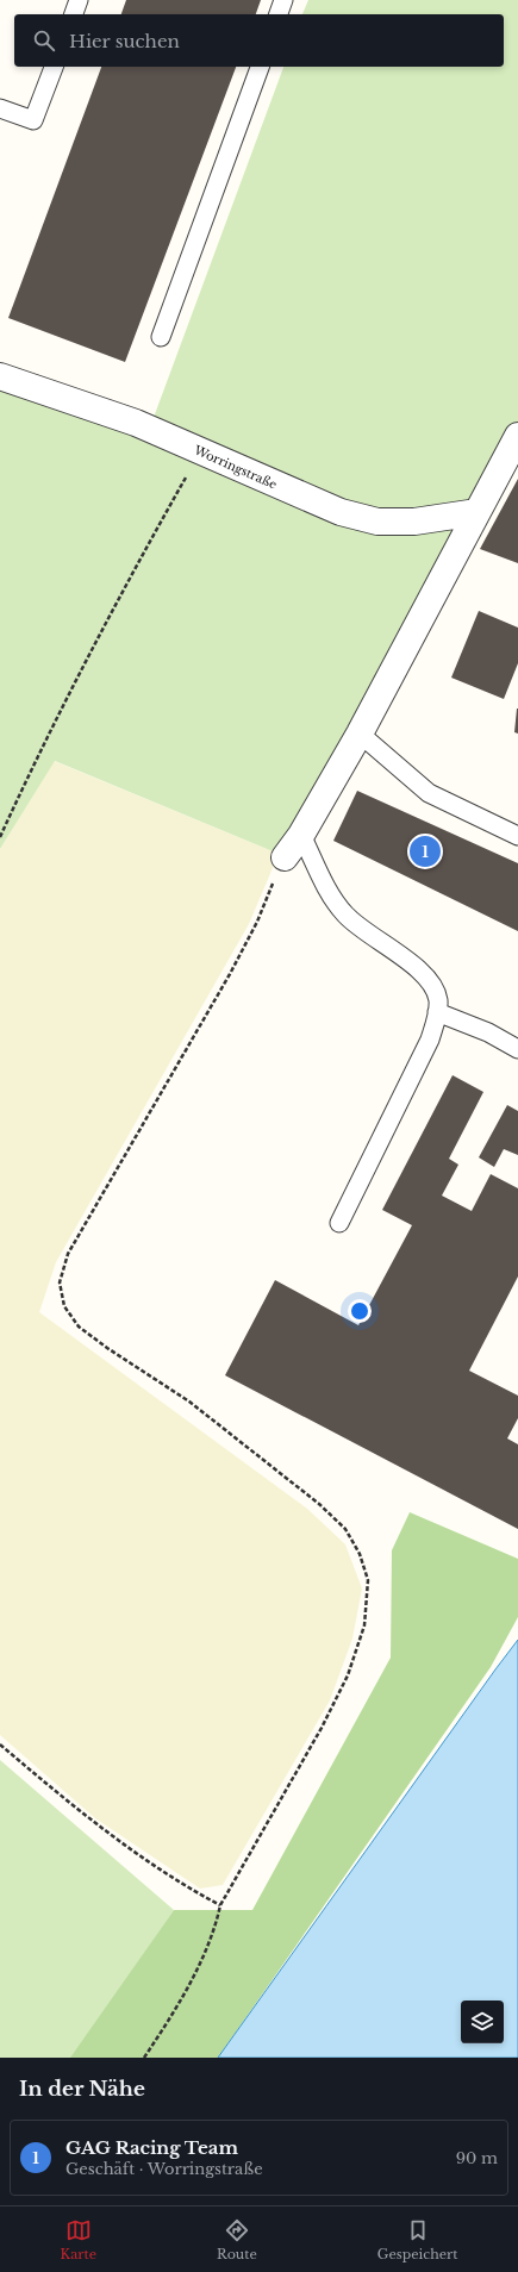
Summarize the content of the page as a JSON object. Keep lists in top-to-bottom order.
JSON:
{
  "streets": {
    "street": ["Worringstraße"]
  },
  "page": {
    "search": "Hier suchen",
    "pins": "1",
    "heading": "In der Nähe",
    "list": [
      {
        "mark": "1",
        "name": "GAG Racing Team",
        "note": "Geschäft · Worringstraße",
        "value": "90 m"
      }
    ],
    "nav": ["Karte", "Route", "Gespeichert"]
  }
}
